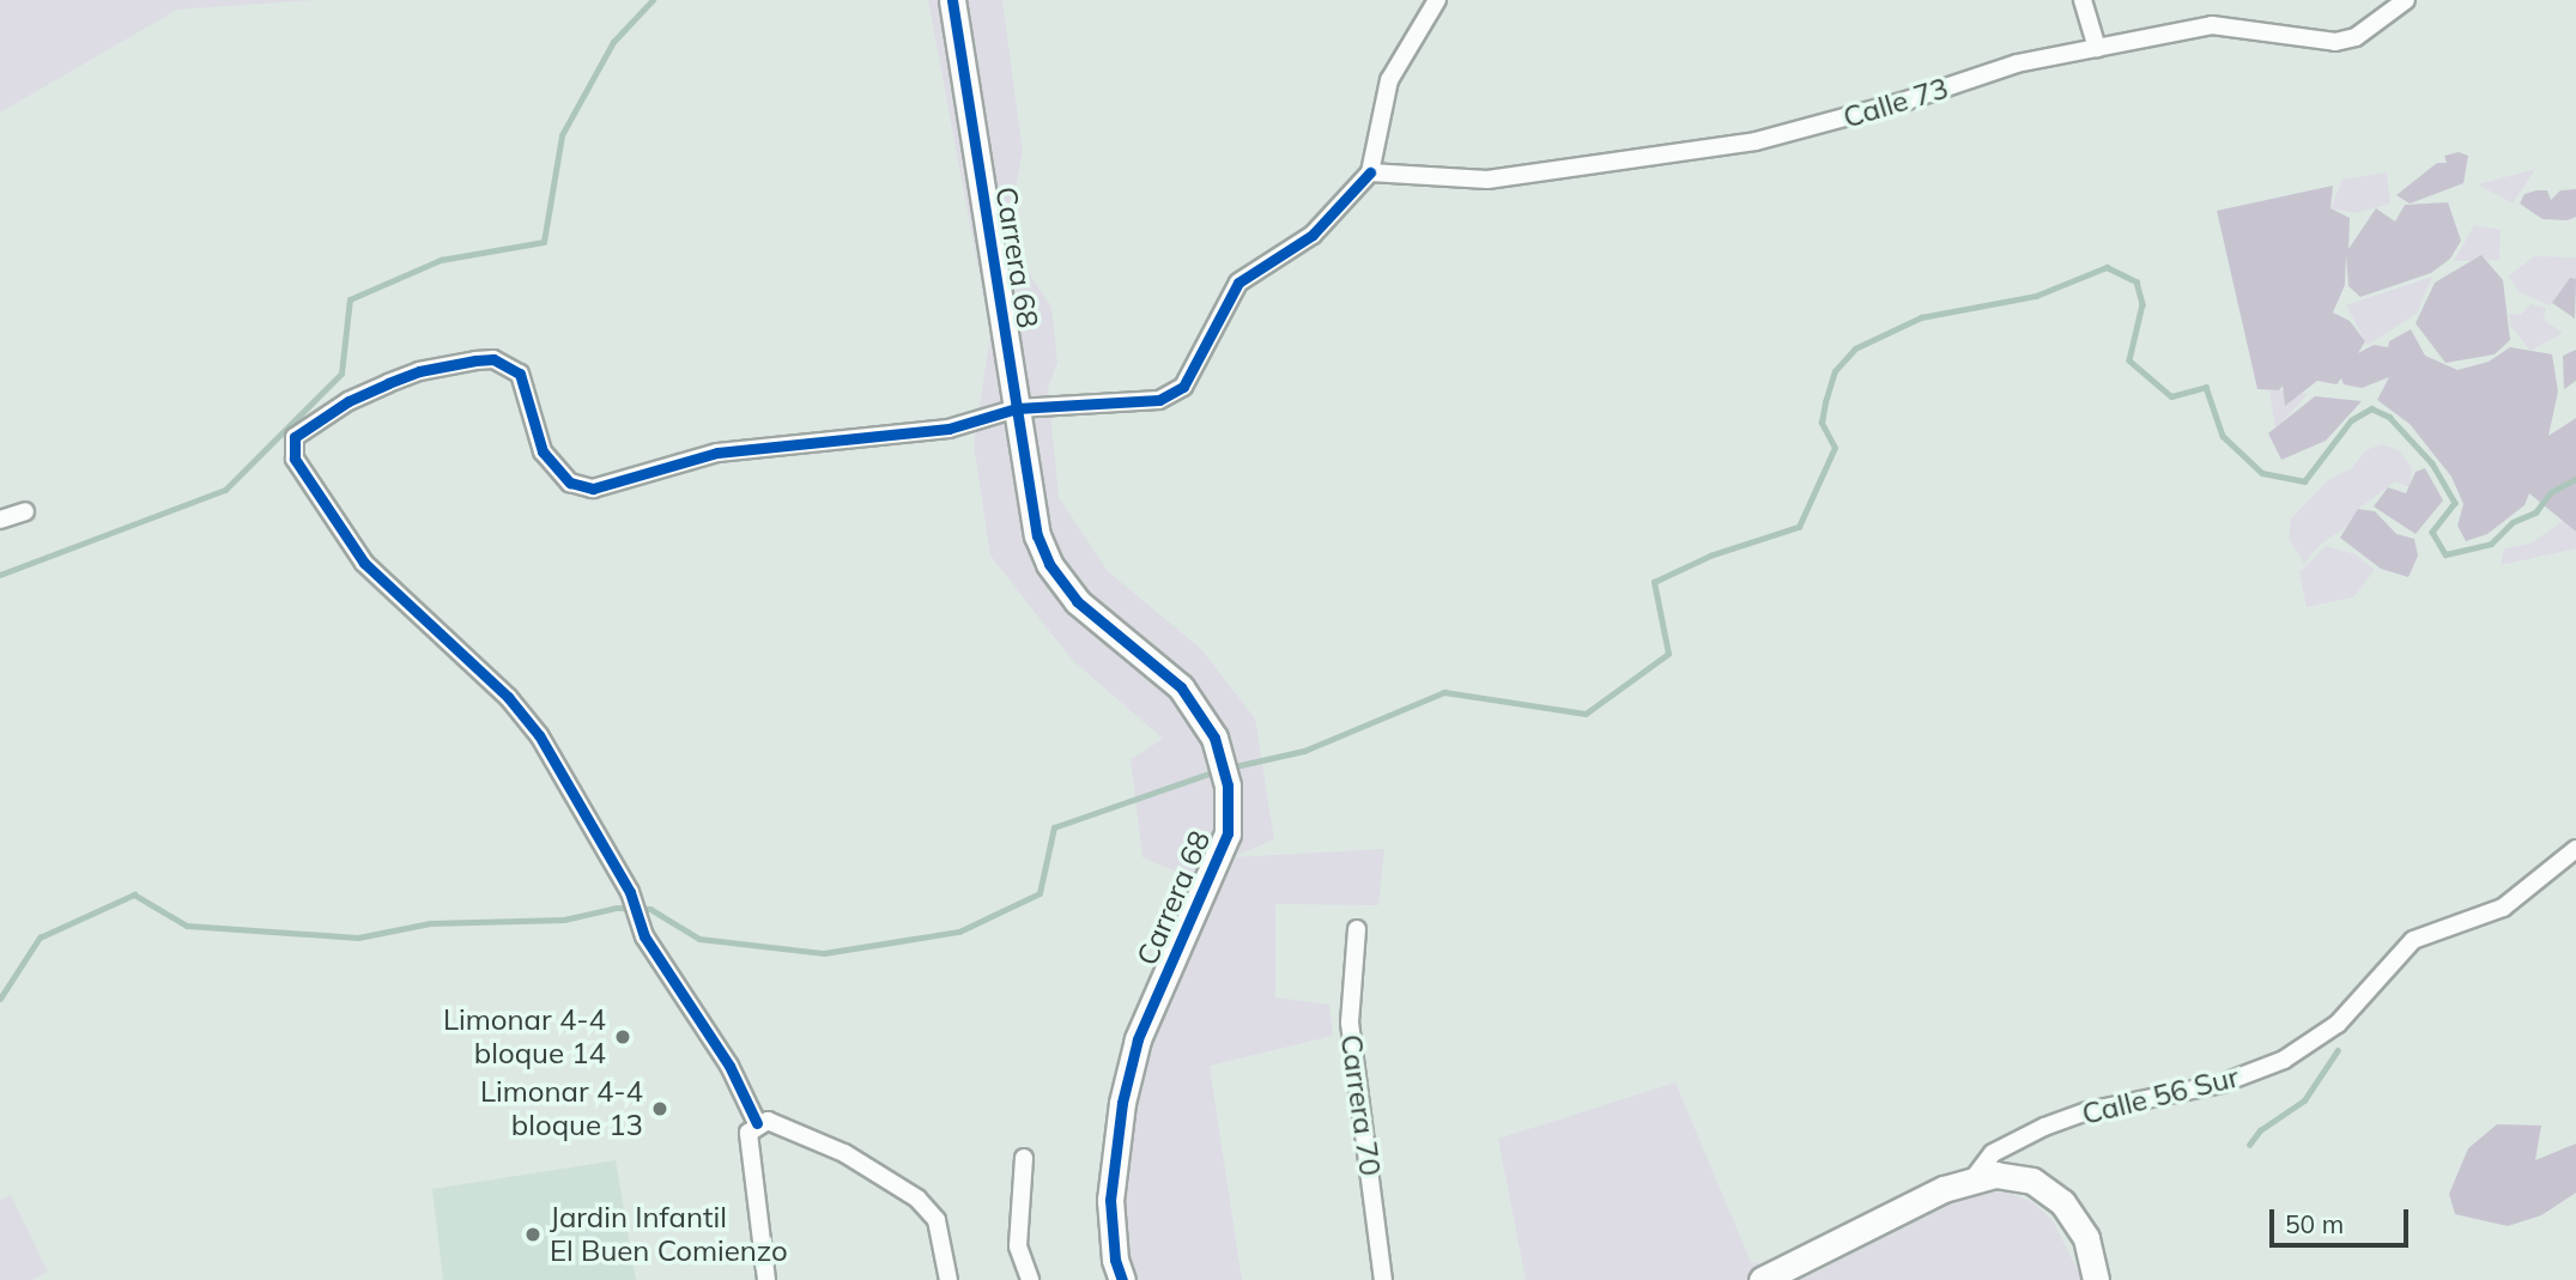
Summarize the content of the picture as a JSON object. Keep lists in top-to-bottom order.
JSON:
{
  "streets": {
    "street": [
      "Calle 73",
      "Carrera 68",
      "Calle 56 Sur",
      "Carrera 70"
    ]
  },
  "places": ["Limonar 4-4 bloque 14", "Limonar 4-4 bloque 13", "Jardin Infantil El Buen Comienzo"],
  "scale_bar": "50 m"
}
